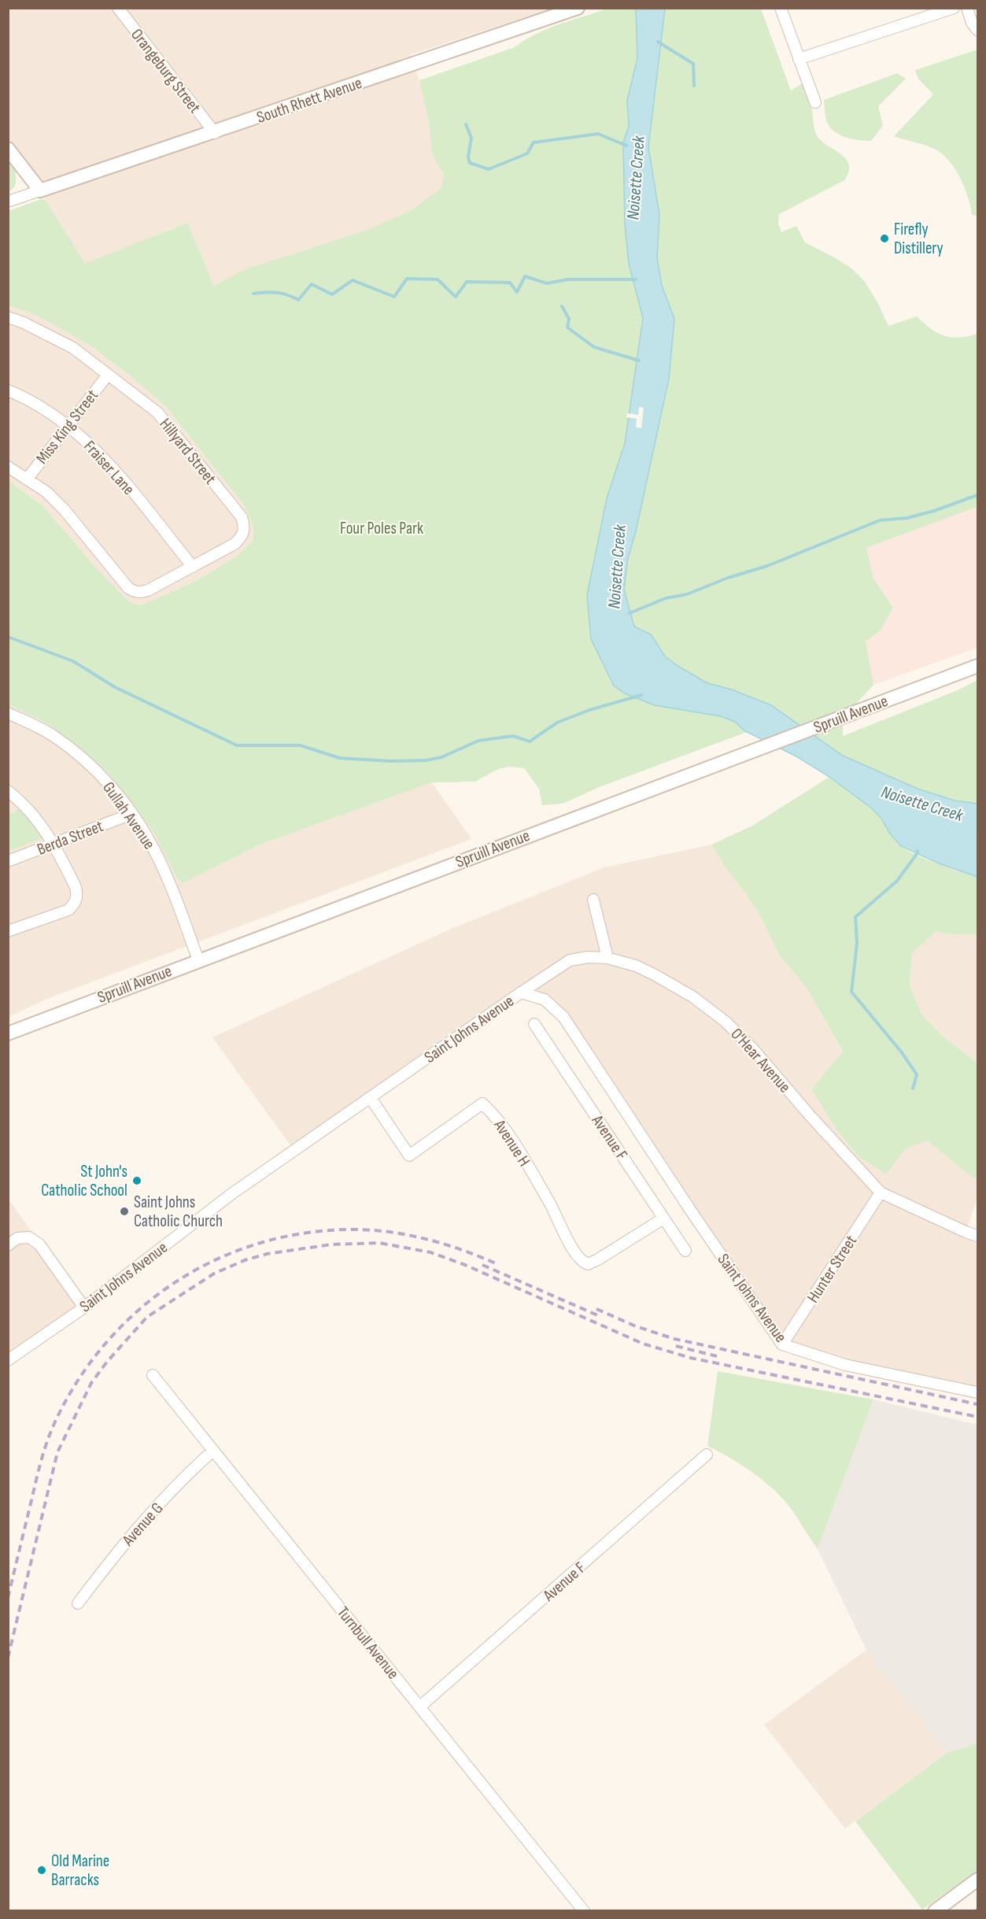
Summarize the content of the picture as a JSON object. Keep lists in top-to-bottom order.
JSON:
{
  "streets": {
    "street": [
      "Orangeburg Street",
      "South Rhett Avenue",
      "Miss King Street",
      "Hillyard Street",
      "Fraiser Lane",
      "Spruill Avenue",
      "Gullah Avenue",
      "Berda Street",
      "Saint Johns Avenue",
      "O'Hear Avenue",
      "Avenue F",
      "Avenue H",
      "Hunter Street",
      "Avenue G",
      "Turnbull Avenue"
    ]
  },
  "crossings": [
    ["Orangeburg Street", "South Rhett Avenue"],
    ["Miss King Street", "Hillyard Street"],
    ["Miss King Street", "Fraiser Lane"],
    ["Hillyard Street", "Fraiser Lane"],
    ["Spruill Avenue", "Gullah Avenue"],
    ["Gullah Avenue", "Berda Street"],
    ["Saint Johns Avenue", "O'Hear Avenue"],
    ["Saint Johns Avenue", "Avenue H"],
    ["Saint Johns Avenue", "Hunter Street"],
    ["O'Hear Avenue", "Hunter Street"],
    ["Avenue F", "Avenue H"],
    ["Avenue F", "Turnbull Avenue"],
    ["Avenue G", "Turnbull Avenue"]
  ],
  "water": ["Noisette Creek"],
  "parks": ["Four Poles Park"],
  "places": [
    "Firefly Distillery",
    "St John's Catholic School",
    "Saint Johns Catholic Church",
    "Old Marine Barracks"
  ]
}
